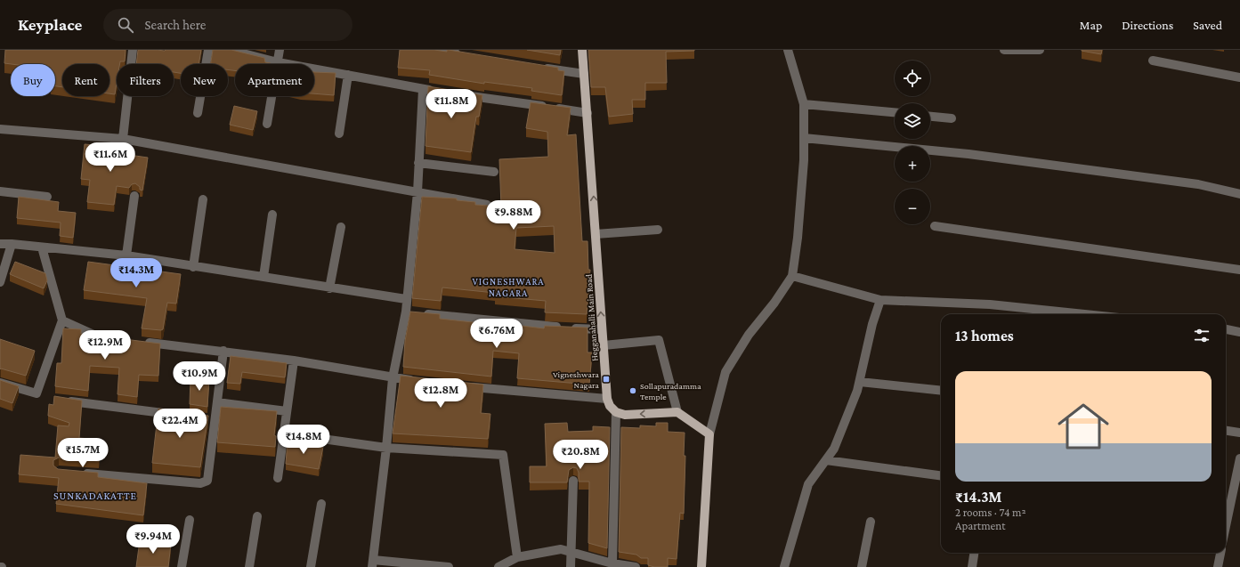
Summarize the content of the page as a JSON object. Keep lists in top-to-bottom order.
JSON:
{
  "streets": {
    "main road": ["Hegganahalli Main Road"]
  },
  "one_way": ["Hegganahalli Main Road"],
  "districts": ["VIGNESHWARA NAGARA", "SUNKADAKATTE"],
  "places": {
    "transit": ["Vigneshwara Nagara"],
    "other": ["Sollapuradamma Temple"]
  },
  "page": {
    "header": "Keyplace",
    "search": "Search here",
    "nav": ["Map", "Directions", "Saved"],
    "map_buttons": ["+", "−"],
    "chip": [
      "Buy",
      "Rent",
      "Filters",
      "New",
      "Apartment"
    ],
    "price": [
      "₹11.8M",
      "₹11.6M",
      "₹9.88M",
      "₹14.3M",
      "₹6.76M",
      "₹12.9M",
      "₹10.9M",
      "₹12.8M",
      "₹22.4M",
      "₹14.8M",
      "₹15.7M",
      "₹20.8M",
      "₹9.94M"
    ],
    "heading": "13 homes",
    "list": [
      {
        "name": "₹14.3M",
        "note": "2 rooms · 74 m² · Apartment"
      }
    ]
  }
}
